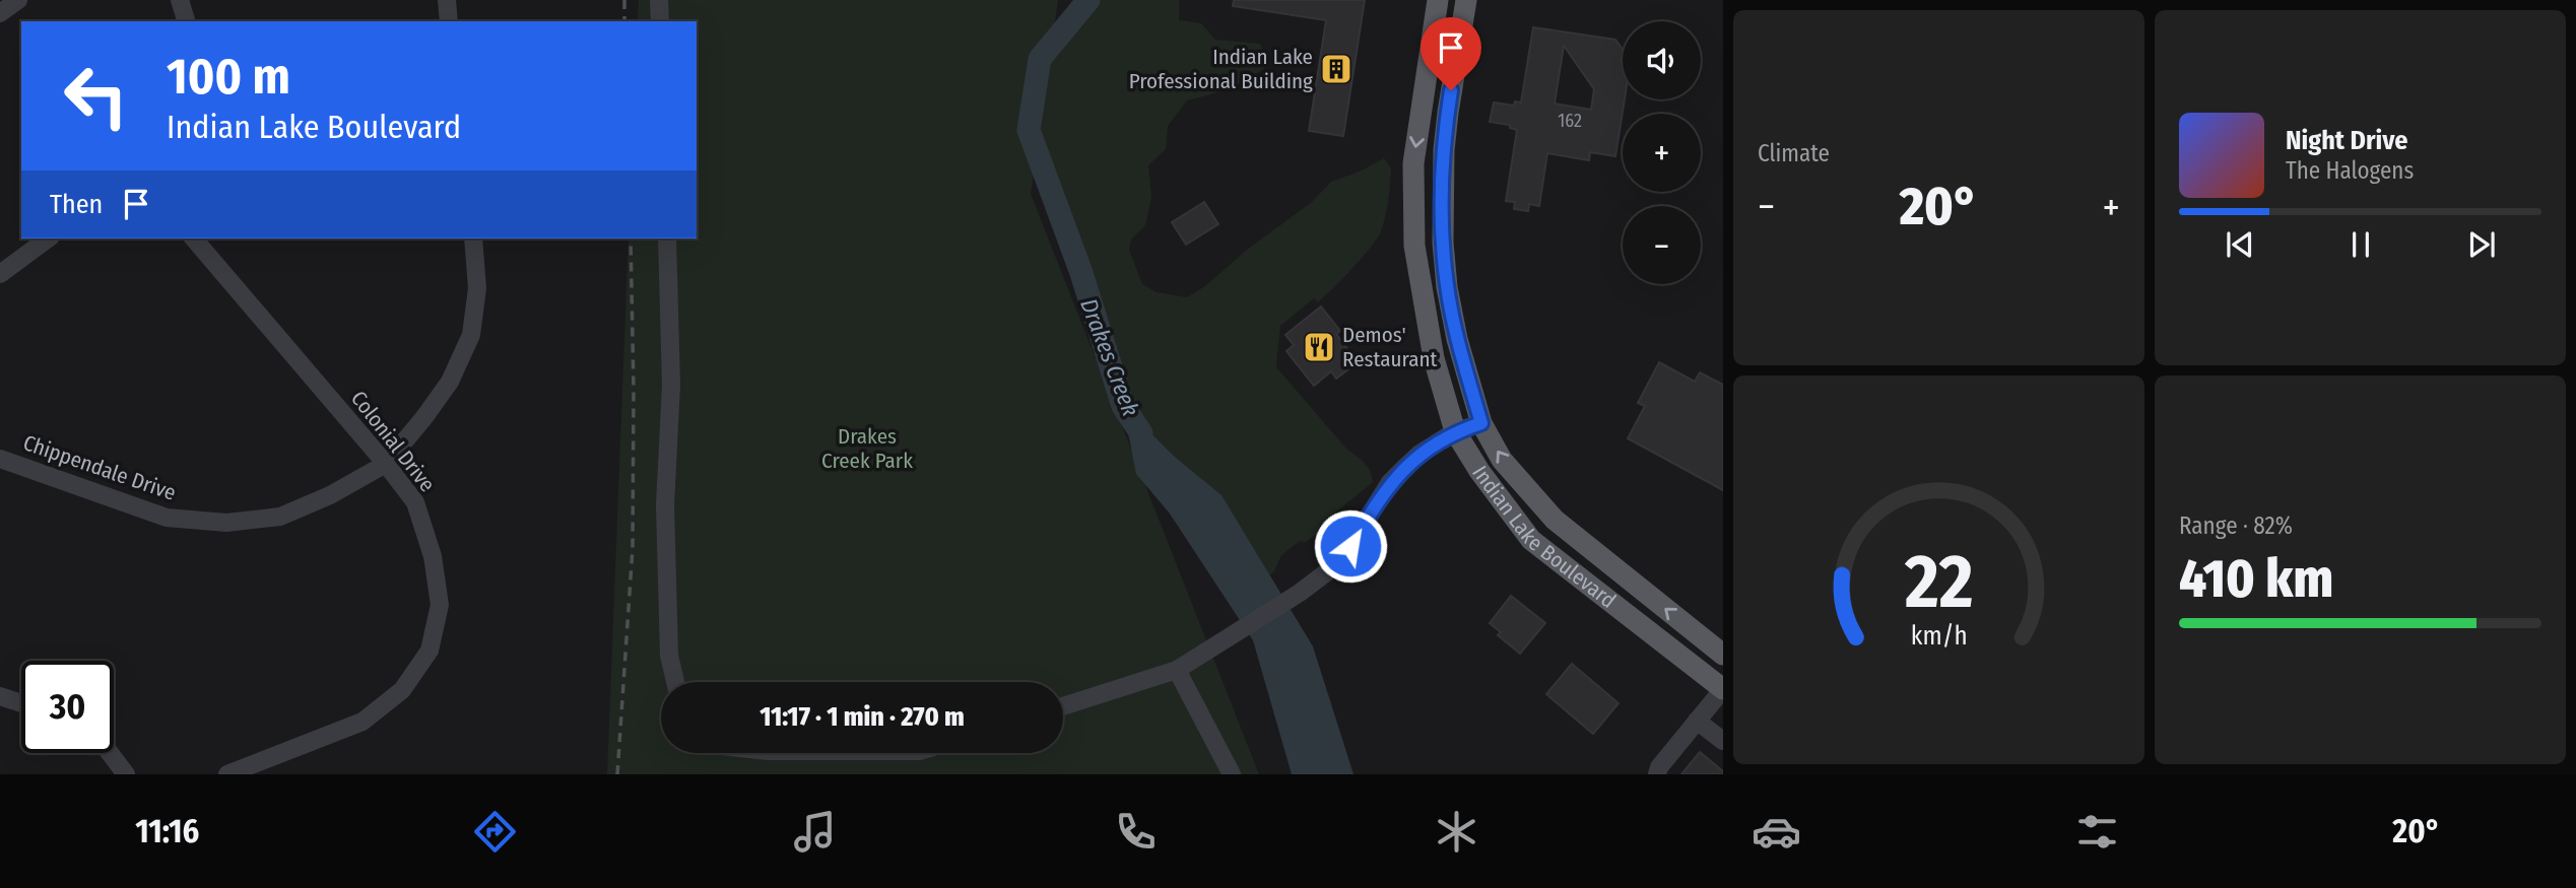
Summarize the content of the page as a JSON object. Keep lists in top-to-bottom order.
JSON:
{
  "streets": {
    "main road": ["Indian Lake Boulevard"],
    "street": ["Colonial Drive", "Chippendale Drive"]
  },
  "crossings": [
    ["Colonial Drive", "Chippendale Drive"]
  ],
  "water": ["Drakes Creek"],
  "parks": ["Drakes Creek Park"],
  "places": {
    "building": ["Indian Lake Professional Building"],
    "restaurant": ["Demos' Restaurant"]
  },
  "house_numbers": ["162"],
  "page": {
    "tile": [
      "Climate",
      ["Range · 82%", "410 km"]
    ],
    "map_buttons": ["+", "−"],
    "turn": ["100 m", "Indian Lake Boulevard"],
    "song": ["Night Drive", "The Halogens"],
    "then": "Then",
    "heat": ["−", "20°", "+"],
    "limit": "30",
    "trip": "11:17 · 1 min · 270 m",
    "tabs": ["11:16", "20°"],
    "gauge": ["22", "km/h"]
  }
}
